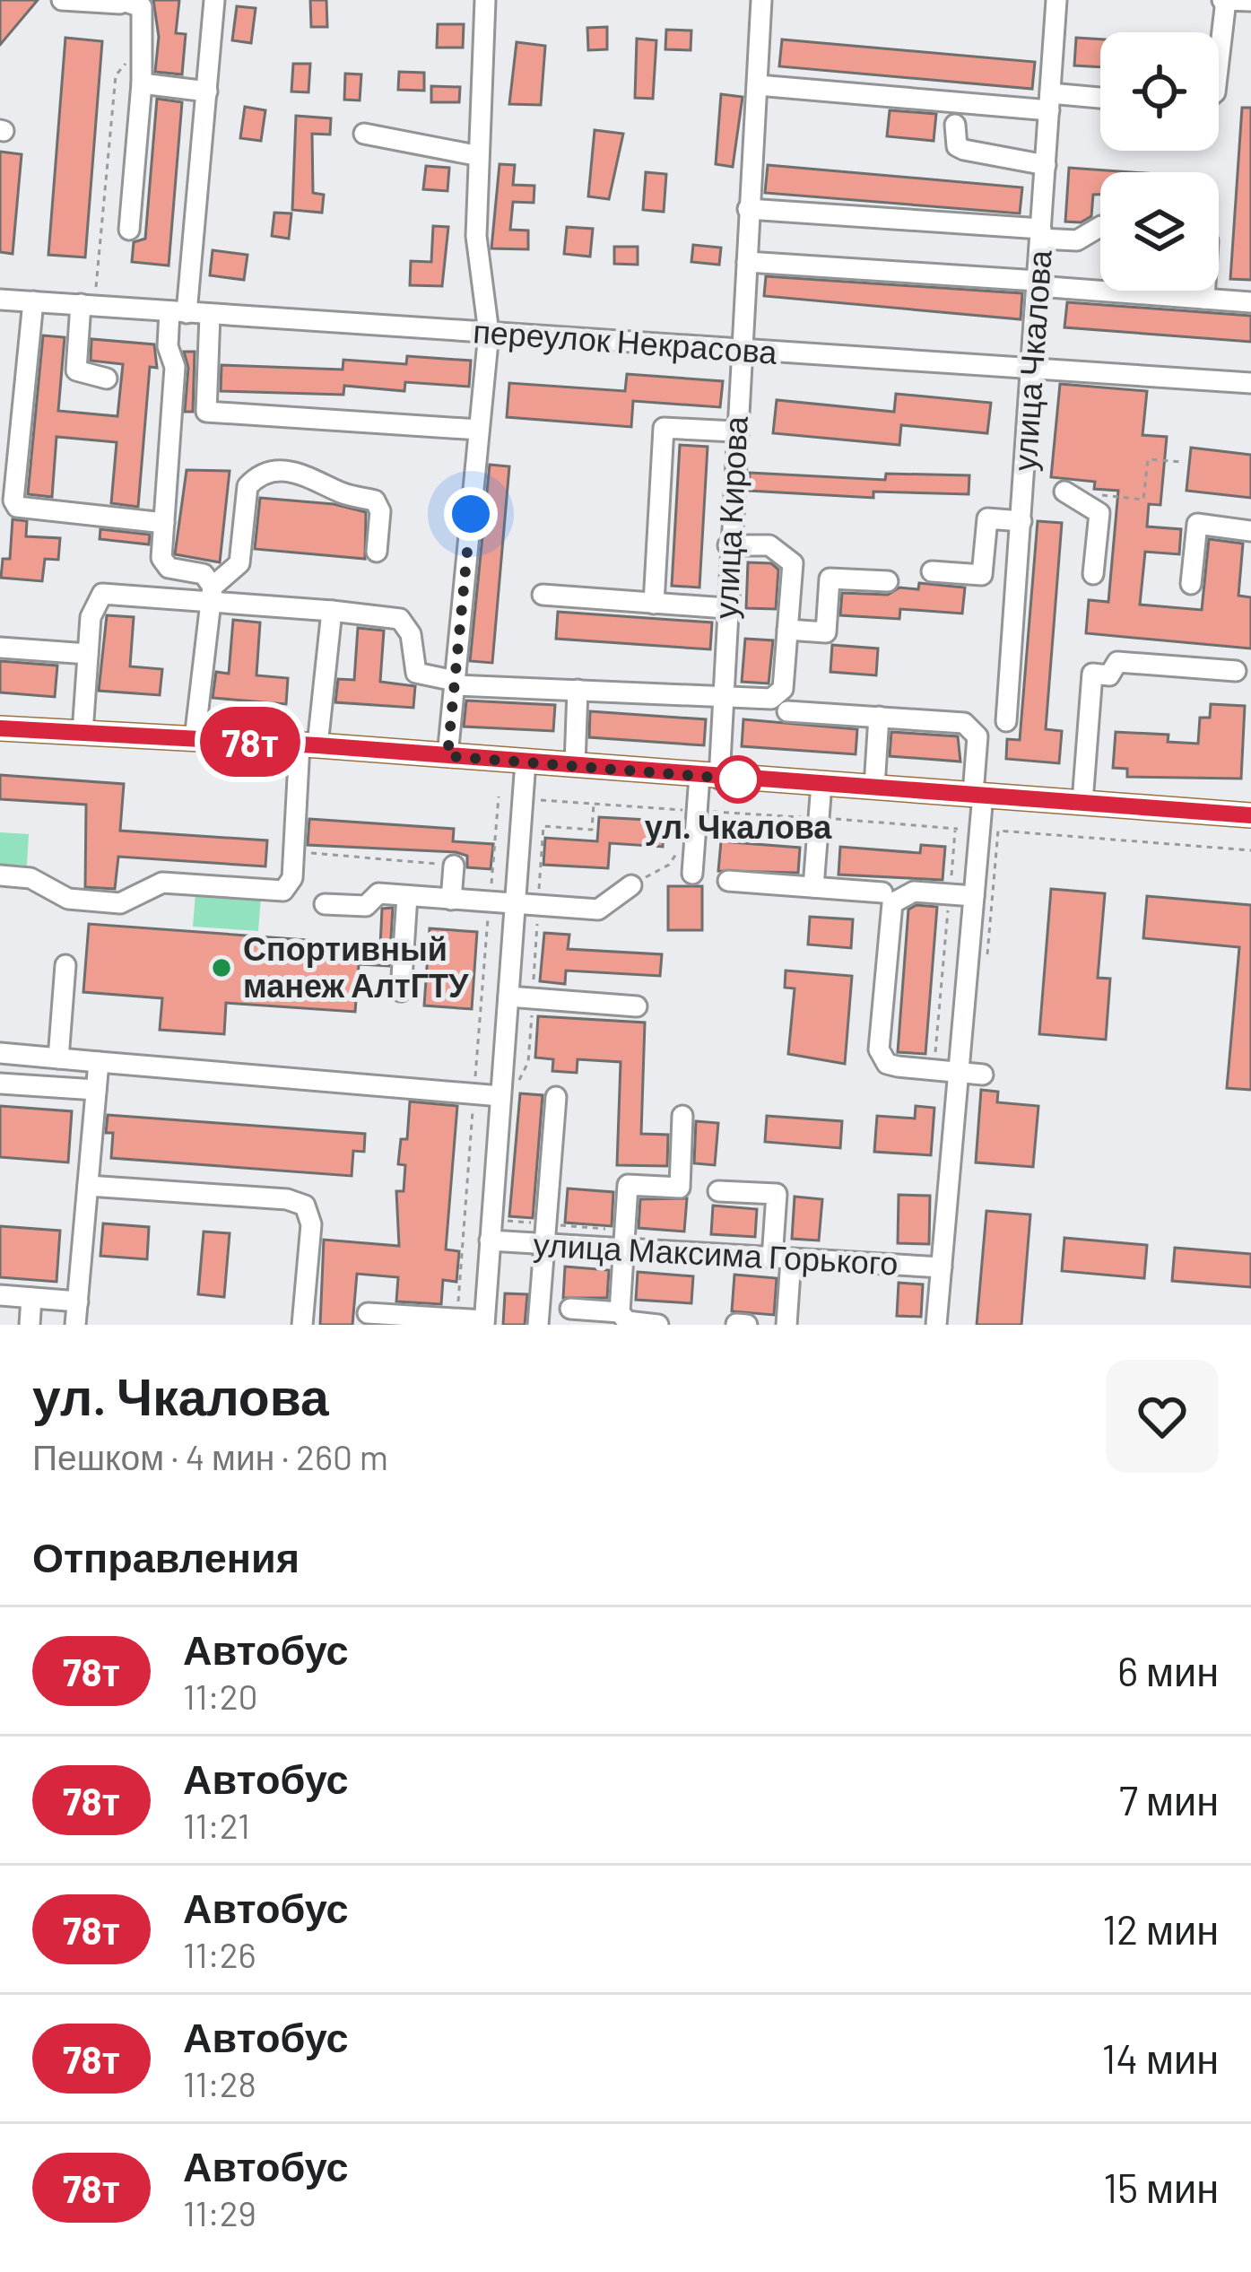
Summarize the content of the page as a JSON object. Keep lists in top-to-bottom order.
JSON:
{
  "streets": {
    "street": [
      "переулок Некрасова",
      "улица Чкалова",
      "улица Кирова",
      "улица Максима Горького"
    ]
  },
  "crossings": [
    ["переулок Некрасова", "улица Чкалова"],
    ["переулок Некрасова", "улица Кирова"]
  ],
  "places": ["ул. Чкалова", "Спортивный манеж АлтГТУ"],
  "lines": ["bus line 78т"],
  "page": {
    "on_map": "78т",
    "heading": [
      ["ул. Чкалова", "Пешком · 4 мин · 260 m"],
      "Отправления"
    ],
    "list": [
      {
        "mark": "78т",
        "name": "Автобус",
        "note": "11:20",
        "value": "6 мин"
      },
      {
        "mark": "78т",
        "name": "Автобус",
        "note": "11:21",
        "value": "7 мин"
      },
      {
        "mark": "78т",
        "name": "Автобус",
        "note": "11:26",
        "value": "12 мин"
      },
      {
        "mark": "78т",
        "name": "Автобус",
        "note": "11:28",
        "value": "14 мин"
      },
      {
        "mark": "78т",
        "name": "Автобус",
        "note": "11:29",
        "value": "15 мин"
      }
    ]
  }
}
